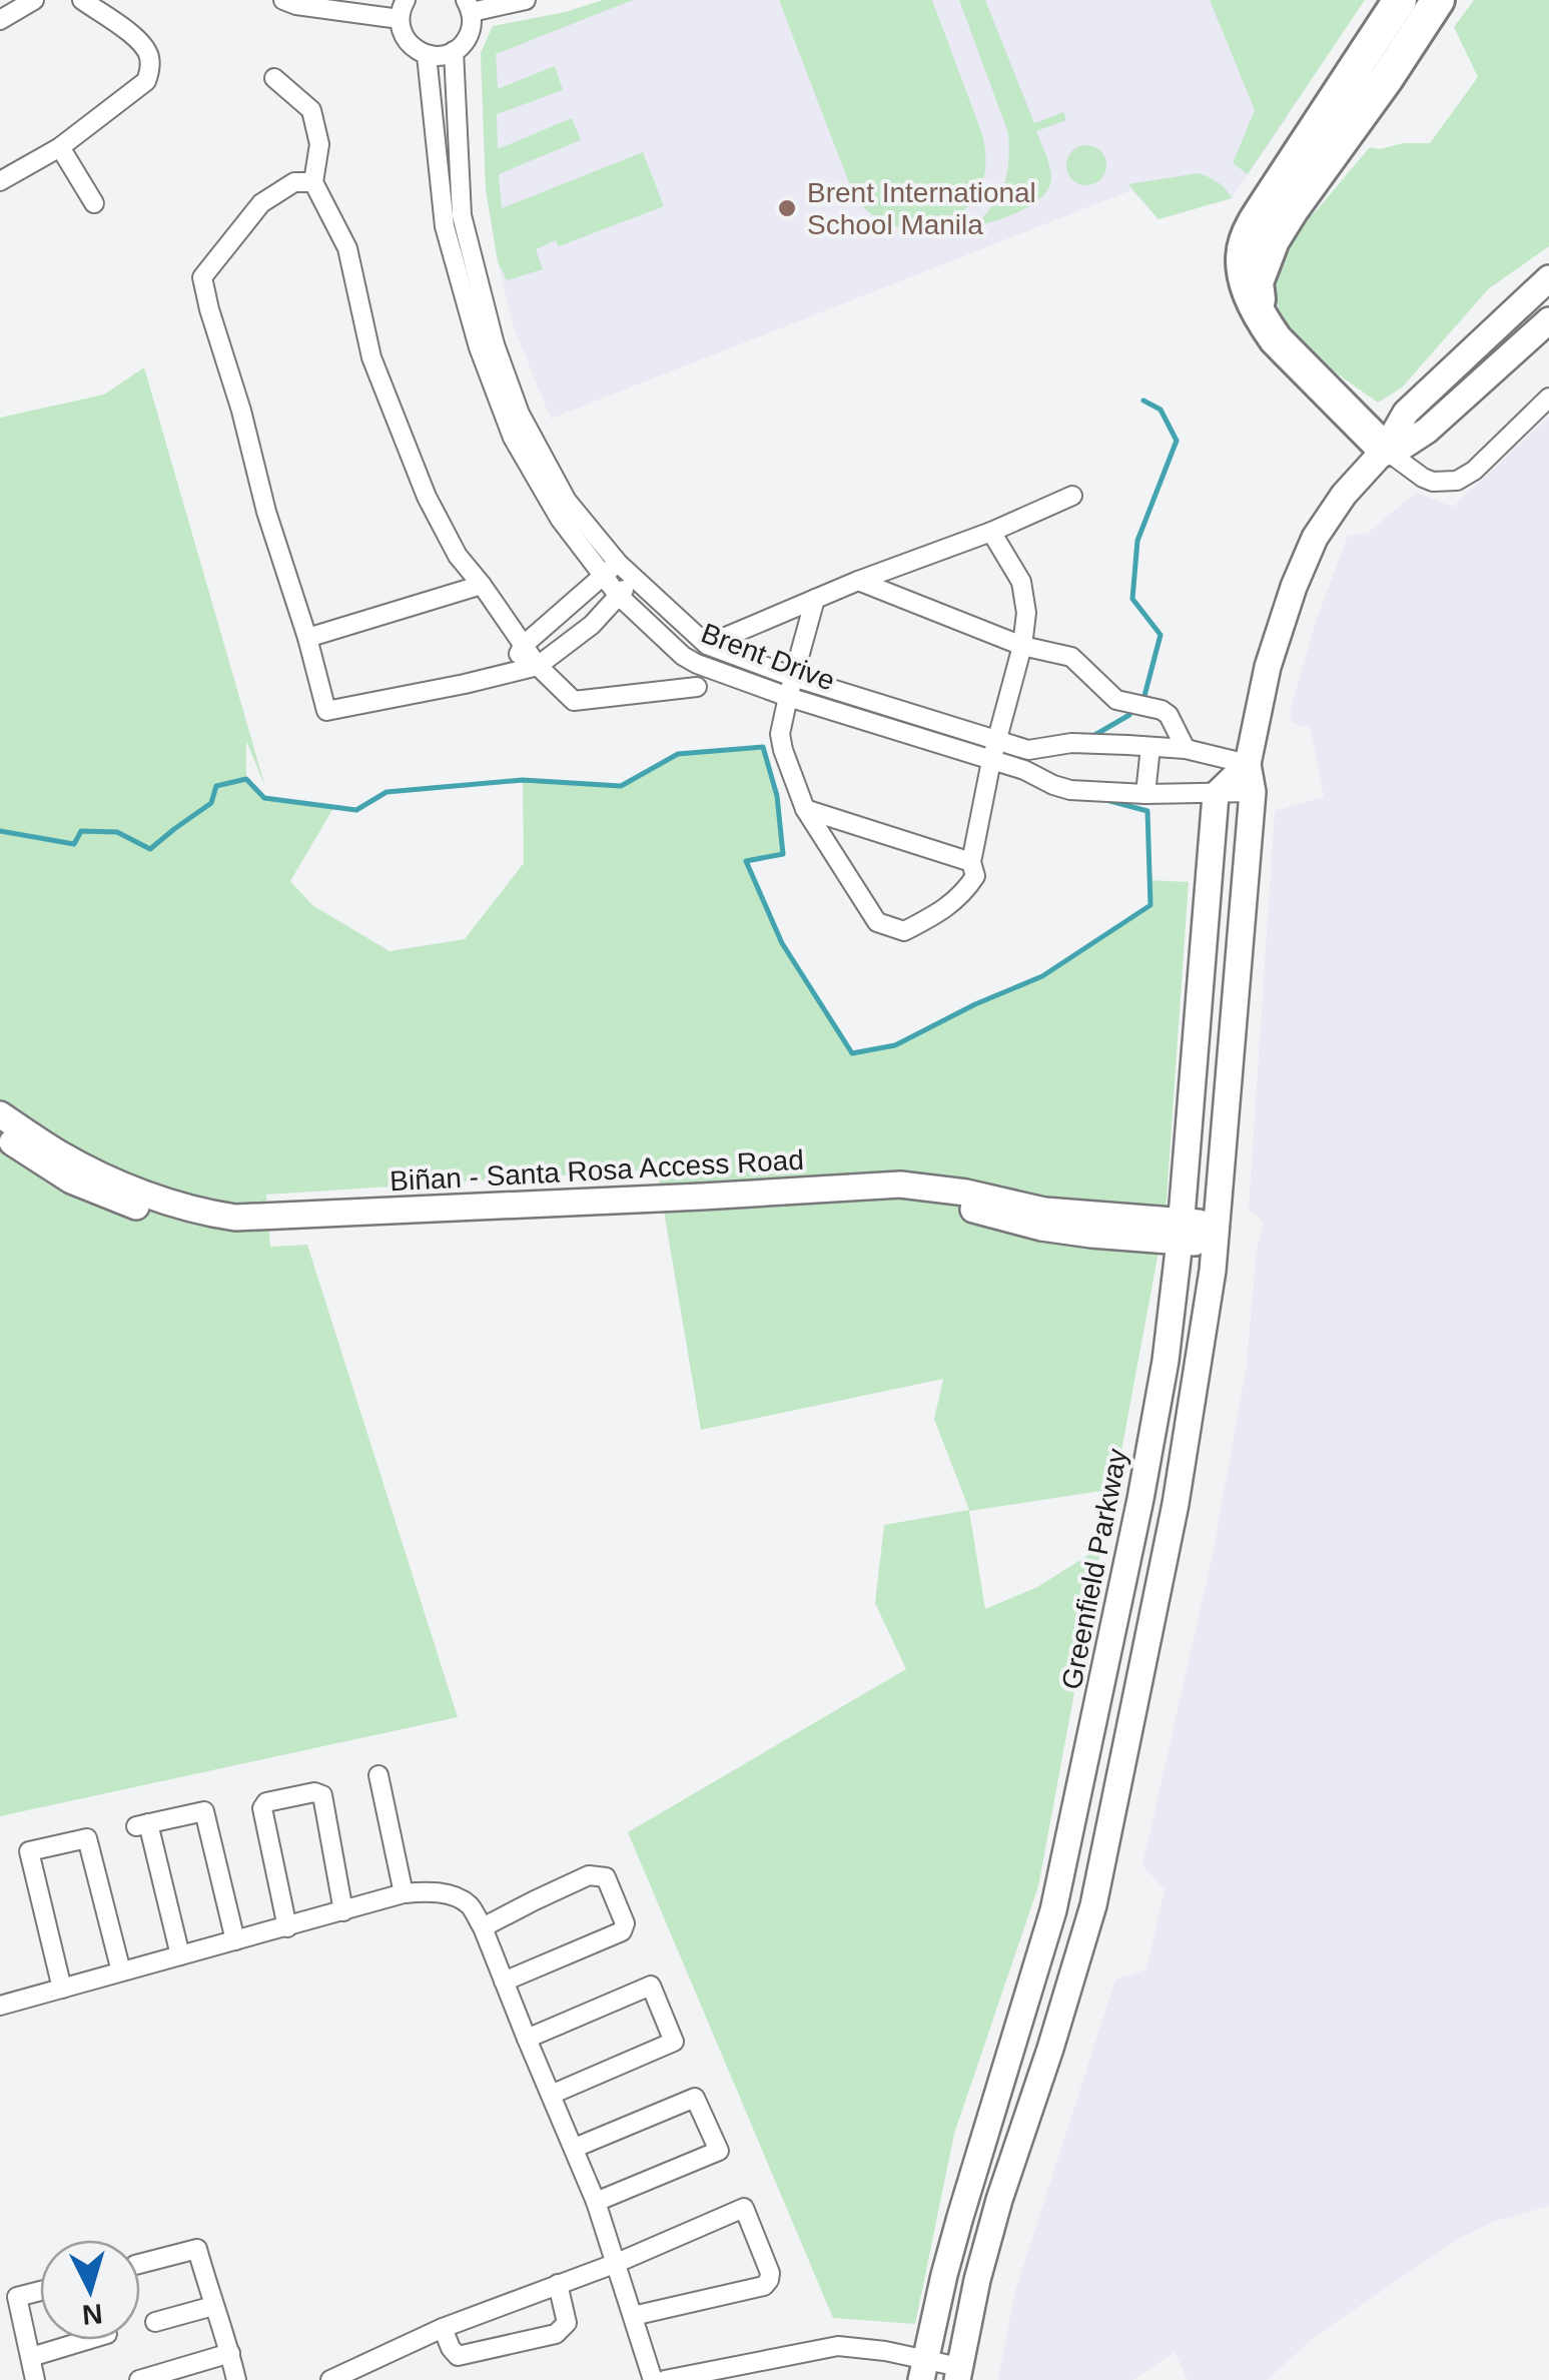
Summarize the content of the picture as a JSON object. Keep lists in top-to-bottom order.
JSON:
{
  "streets": {
    "main road": ["Biñan - Santa Rosa Access Road", "Greenfield Parkway"],
    "street": ["Brent Drive"]
  },
  "crossings": [
    ["Brent Drive", "Greenfield Parkway"],
    ["Biñan - Santa Rosa Access Road", "Greenfield Parkway"]
  ],
  "places": ["Brent International School Manila"],
  "north": "bottom"
}
